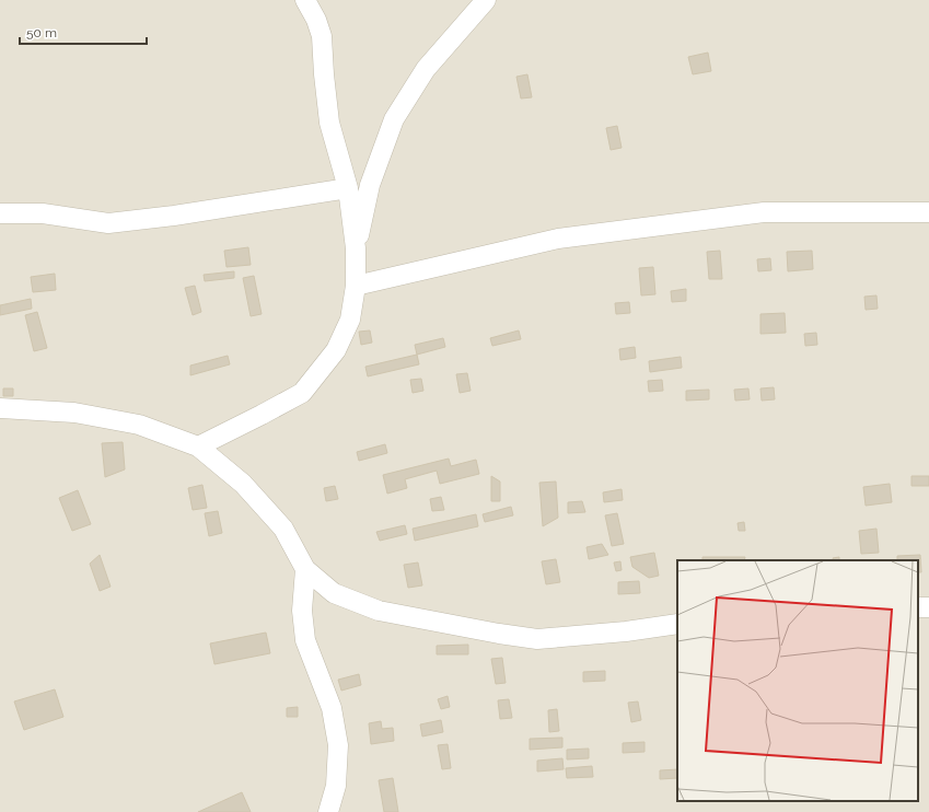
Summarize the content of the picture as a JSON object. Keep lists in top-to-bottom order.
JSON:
{
  "scale_bar": "50 m"
}
